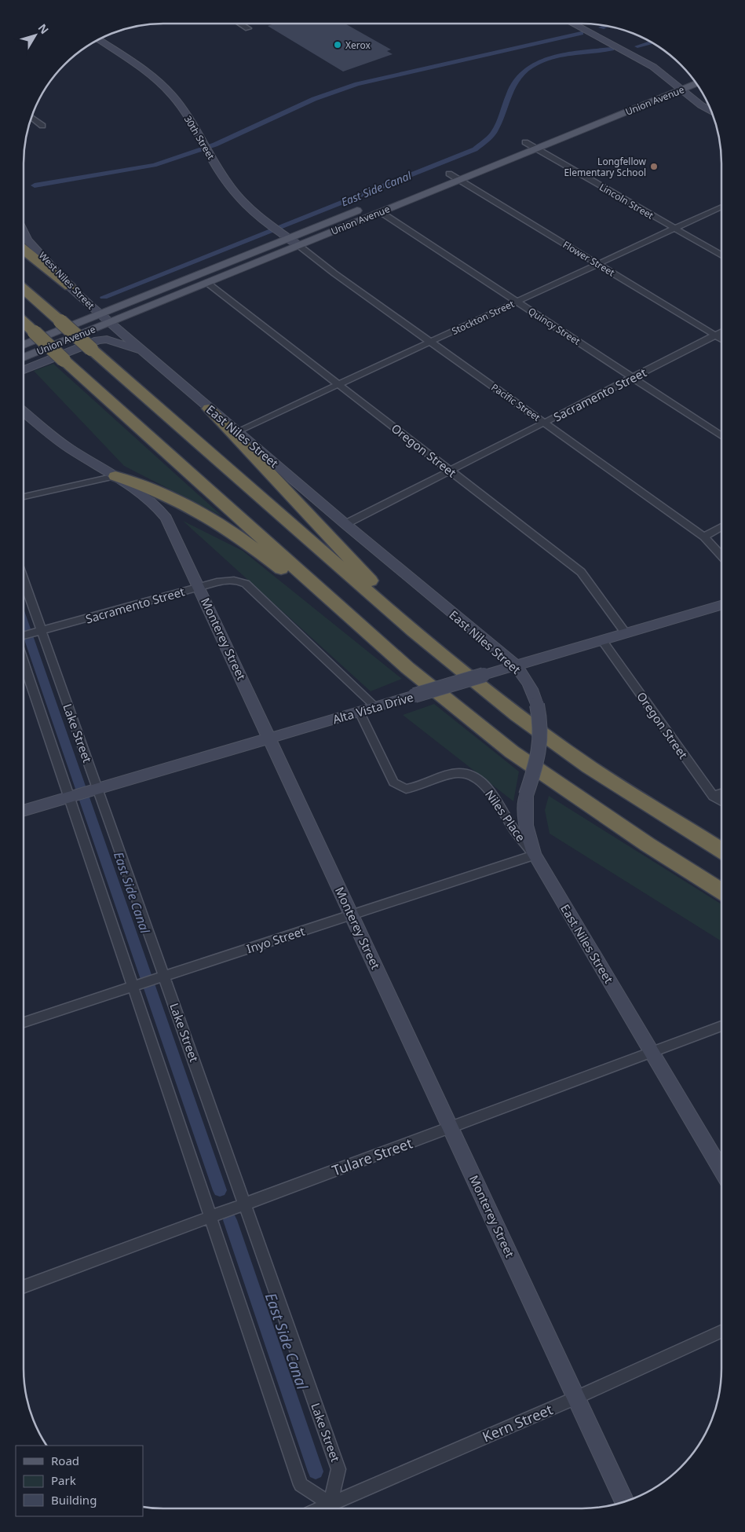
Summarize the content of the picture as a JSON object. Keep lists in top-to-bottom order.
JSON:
{
  "streets": {
    "main road": [
      "Union Avenue",
      "30th Street",
      "West Niles Street",
      "East Niles Street",
      "Monterey Street",
      "Alta Vista Drive"
    ],
    "street": [
      "Lincoln Street",
      "Flower Street",
      "Stockton Street",
      "Quincy Street",
      "Sacramento Street",
      "Pacific Street",
      "Oregon Street",
      "Lake Street",
      "Niles Place",
      "Inyo Street",
      "Tulare Street",
      "Kern Street"
    ]
  },
  "crossings": [
    ["Union Avenue", "30th Street"],
    ["Union Avenue", "Lincoln Street"],
    ["Union Avenue", "Flower Street"],
    ["Union Avenue", "West Niles Street"],
    ["Union Avenue", "Quincy Street"],
    ["Union Avenue", "Pacific Street"],
    ["Union Avenue", "East Niles Street"],
    ["Union Avenue", "Oregon Street"],
    ["30th Street", "Pacific Street"],
    ["Lincoln Street", "Stockton Street"],
    ["Flower Street", "Stockton Street"],
    ["Flower Street", "Sacramento Street"],
    ["West Niles Street", "East Niles Street"],
    ["Stockton Street", "Quincy Street"],
    ["Stockton Street", "Pacific Street"],
    ["Stockton Street", "East Niles Street"],
    ["Stockton Street", "Oregon Street"],
    ["Quincy Street", "Sacramento Street"],
    ["Sacramento Street", "Pacific Street"],
    ["Sacramento Street", "East Niles Street"],
    ["Sacramento Street", "Oregon Street"],
    ["Sacramento Street", "Monterey Street"],
    ["Sacramento Street", "Alta Vista Drive"],
    ["Sacramento Street", "Lake Street"],
    ["East Niles Street", "Alta Vista Drive"],
    ["East Niles Street", "Niles Place"],
    ["East Niles Street", "Inyo Street"],
    ["East Niles Street", "Tulare Street"],
    ["Oregon Street", "Alta Vista Drive"],
    ["Monterey Street", "Alta Vista Drive"],
    ["Monterey Street", "Inyo Street"],
    ["Monterey Street", "Tulare Street"],
    ["Monterey Street", "Kern Street"],
    ["Alta Vista Drive", "Lake Street"],
    ["Alta Vista Drive", "Niles Place"],
    ["Lake Street", "Inyo Street"],
    ["Lake Street", "Tulare Street"],
    ["Niles Place", "Inyo Street"]
  ],
  "water": ["East Side Canal"],
  "places": ["Xerox", "Longfellow Elementary School"],
  "legend": ["Road", "Park", "Building"],
  "north": "top right"
}
